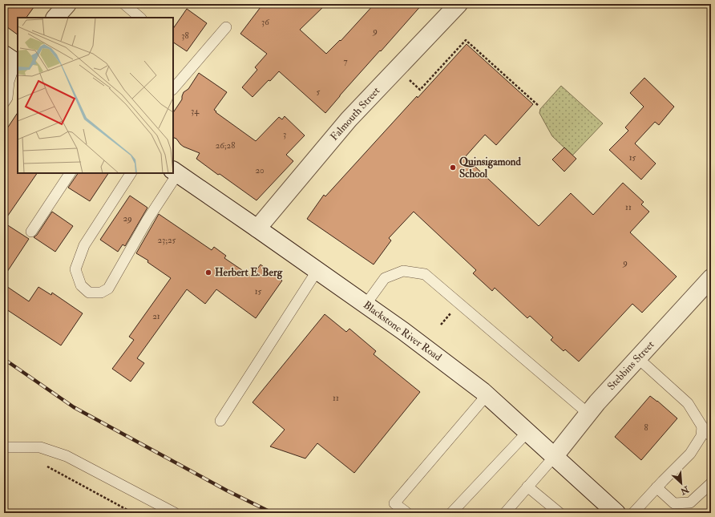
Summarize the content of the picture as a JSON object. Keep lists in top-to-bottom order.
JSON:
{
  "streets": {
    "street": ["Falmouth Street", "Blackstone River Road", "Stebbins Street"]
  },
  "crossings": [
    ["Falmouth Street", "Blackstone River Road"],
    ["Blackstone River Road", "Stebbins Street"]
  ],
  "places": ["Quinsigamond School", "Herbert E. Berg"],
  "house_numbers": [
    "36",
    "9",
    "38",
    "7",
    "5",
    "34",
    "3",
    "26;28",
    "15",
    "20",
    "11",
    "29",
    "23;25",
    "9",
    "15",
    "21",
    "11",
    "8"
  ],
  "north": "bottom right"
}
